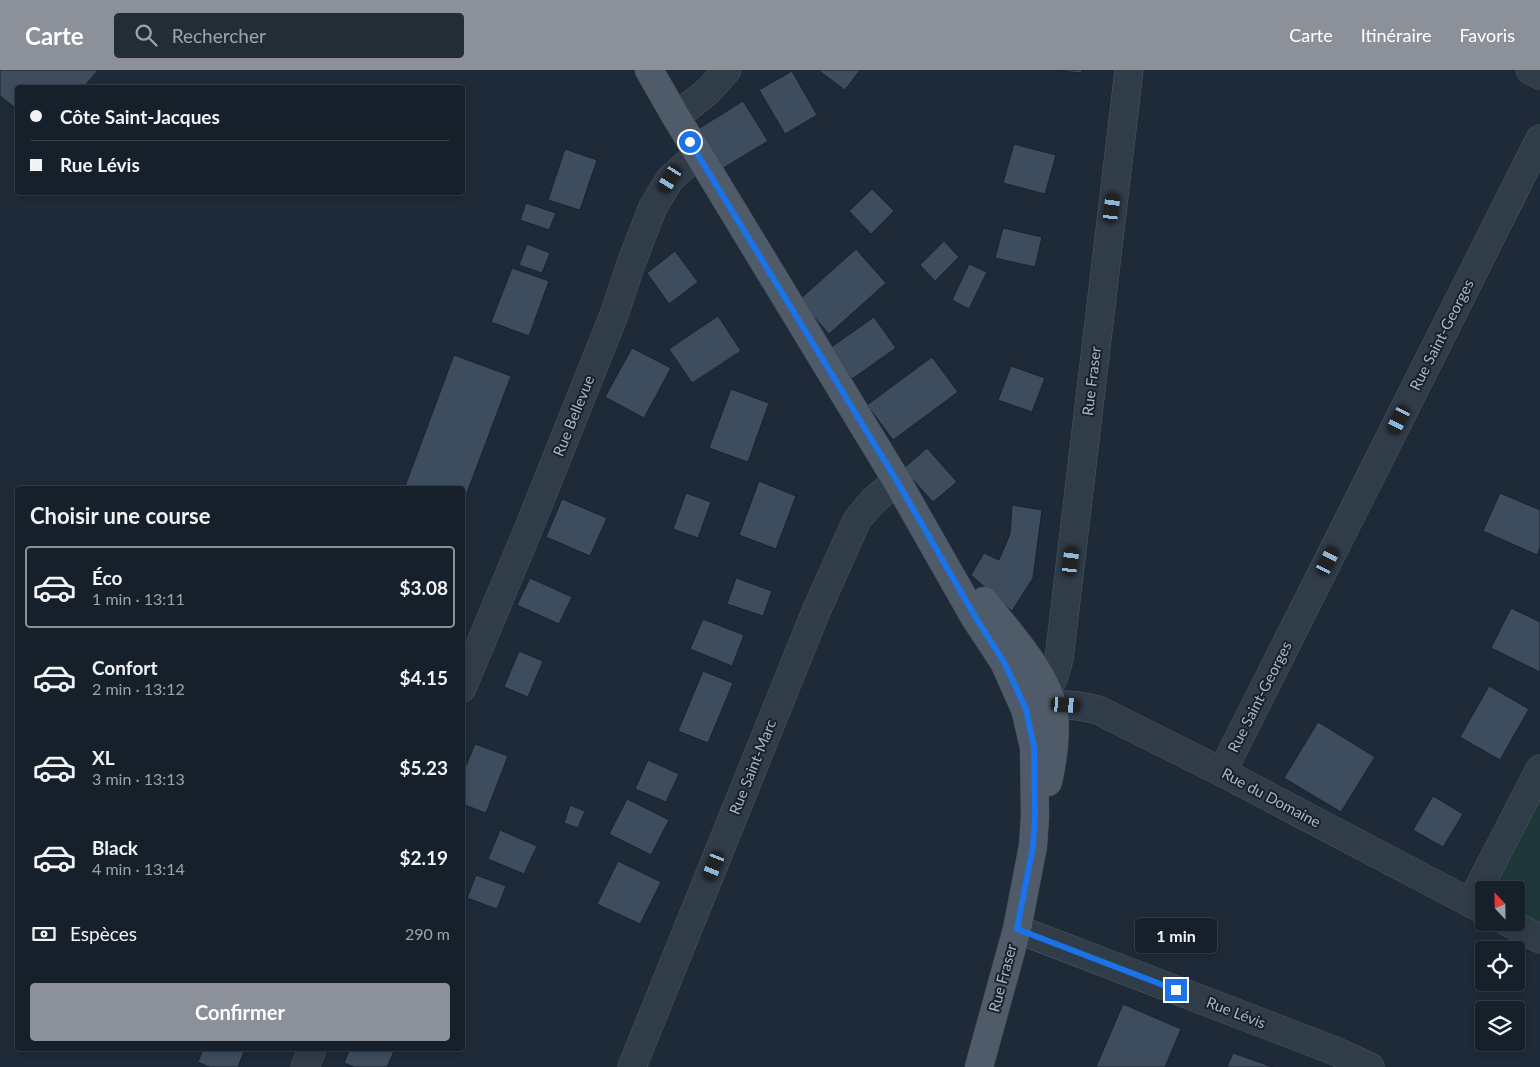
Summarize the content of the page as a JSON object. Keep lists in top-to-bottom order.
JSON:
{
  "streets": {
    "main road": ["Rue Fraser"],
    "street": [
      "Rue Saint-Georges",
      "Rue Bellevue",
      "Rue Saint-Marc",
      "Rue du Domaine",
      "Rue Lévis"
    ]
  },
  "crossings": [
    ["Rue Saint-Georges", "Rue du Domaine"],
    ["Rue Fraser", "Rue du Domaine"],
    ["Rue Fraser", "Rue Lévis"]
  ],
  "north": "top",
  "page": {
    "header": "Carte",
    "search": "Rechercher",
    "nav": ["Carte", "Itinéraire", "Favoris"],
    "banner": ["Côte Saint-Jacques", "Rue Lévis"],
    "heading": "Choisir une course",
    "list": [
      {
        "name": "Éco",
        "note": "1 min · 13:11",
        "value": "$3.08"
      },
      {
        "name": "Confort",
        "note": "2 min · 13:12",
        "value": "$4.15"
      },
      {
        "name": "XL",
        "note": "3 min · 13:13",
        "value": "$5.23"
      },
      {
        "name": "Black",
        "note": "4 min · 13:14",
        "value": "$2.19"
      }
    ],
    "pay": ["Espèces", "290 m"],
    "bubble": "1 min",
    "buttons": "Confirmer"
  }
}
